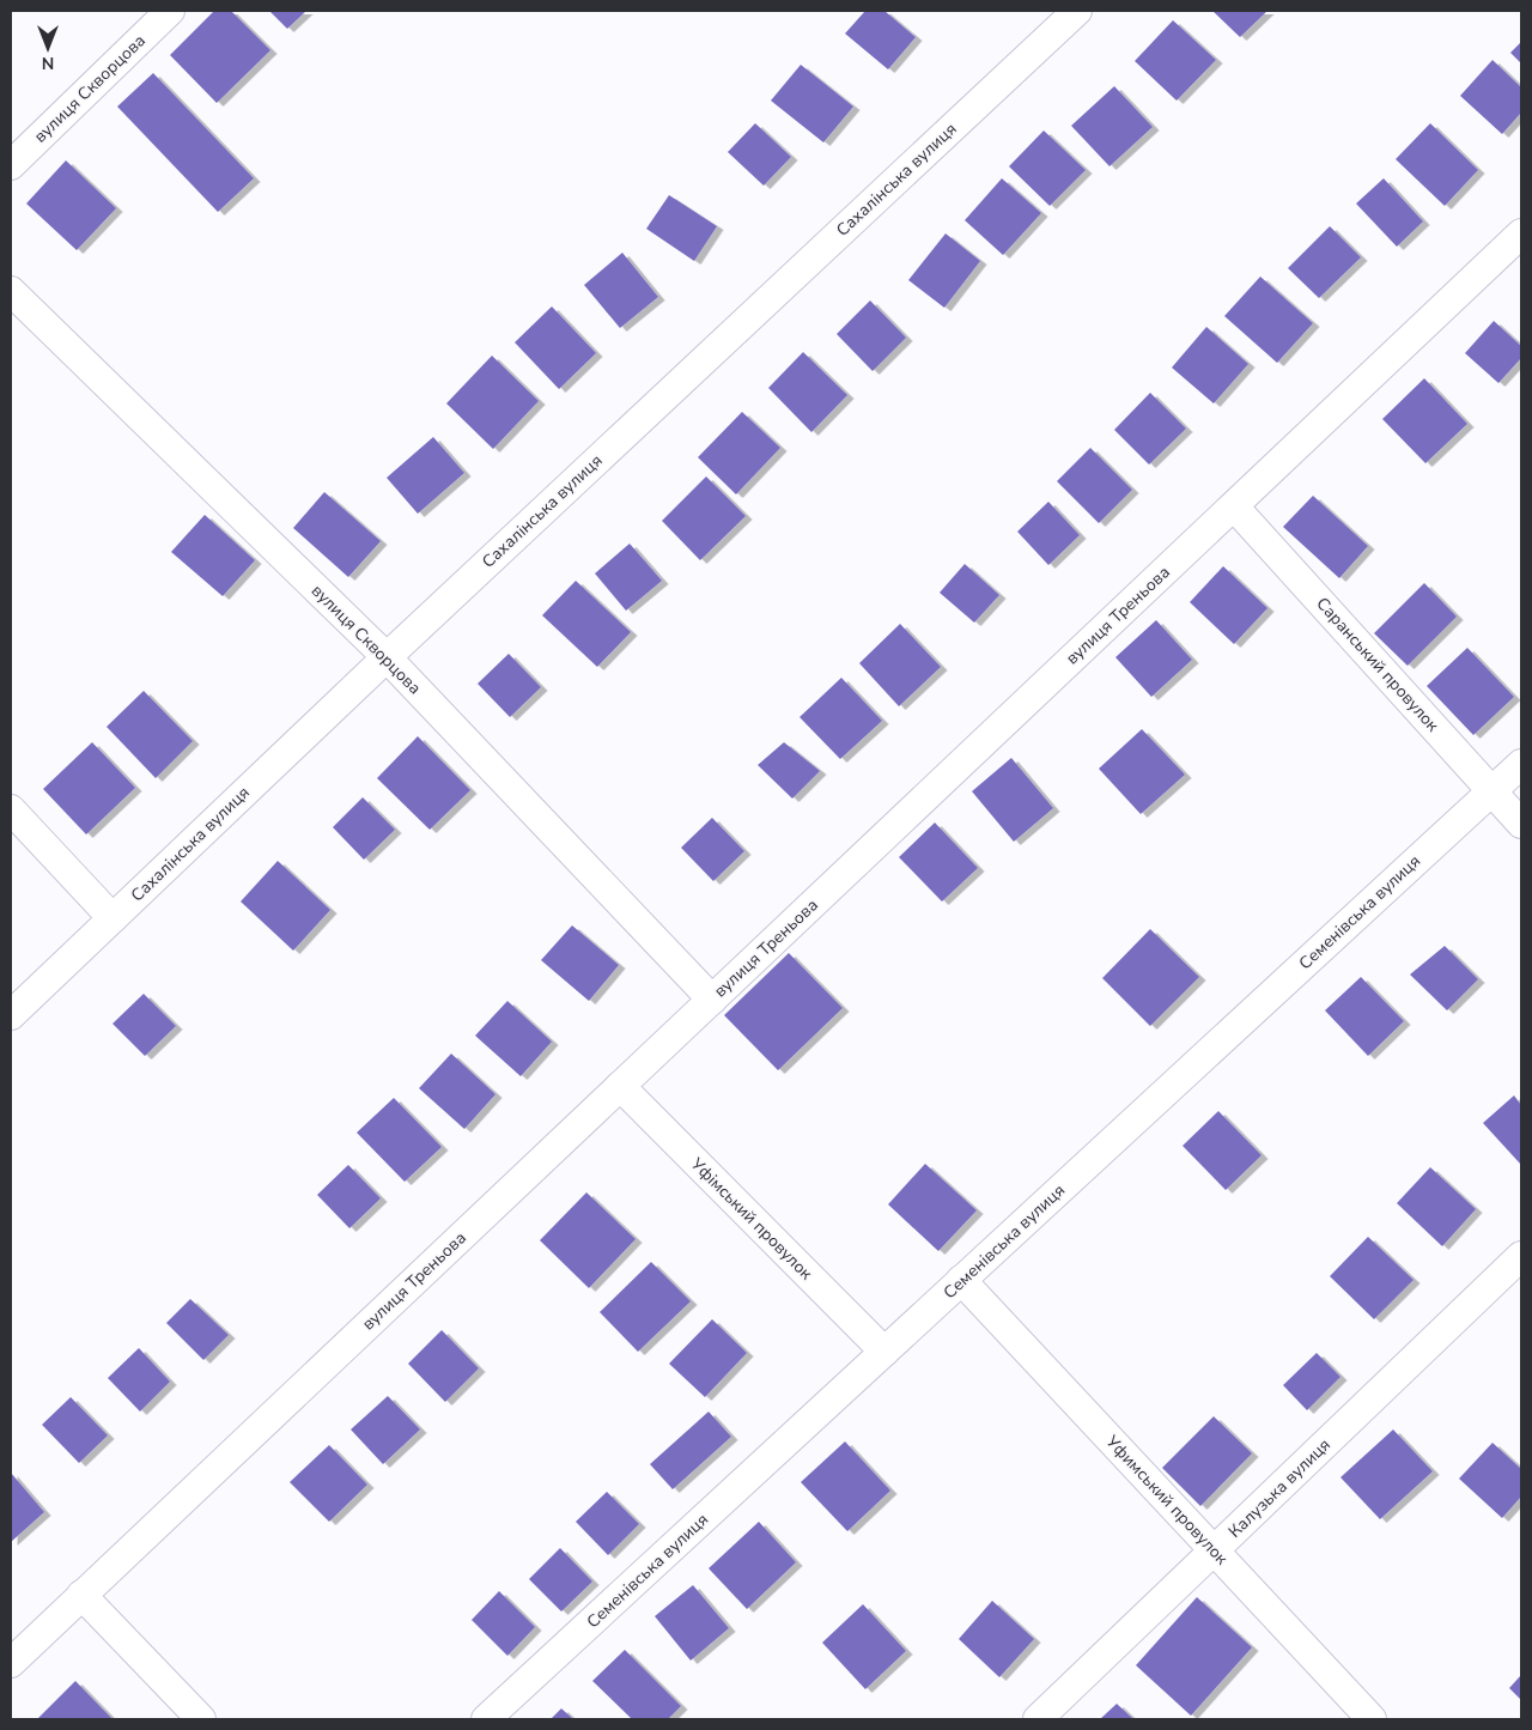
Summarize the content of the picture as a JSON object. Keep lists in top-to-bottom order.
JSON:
{
  "streets": {
    "street": [
      "вулиця Скворцова",
      "Сахалінська вулиця",
      "вулиця Треньова",
      "Саранський провулок",
      "Семенівська вулиця",
      "Уфімський провулок",
      "Калузька вулиця",
      "Уфимський провулок"
    ]
  },
  "crossings": [
    ["вулиця Скворцова", "Сахалінська вулиця"],
    ["вулиця Скворцова", "вулиця Треньова"],
    ["вулиця Треньова", "Саранський провулок"],
    ["вулиця Треньова", "Уфімський провулок"],
    ["Саранський провулок", "Семенівська вулиця"],
    ["Семенівська вулиця", "Уфімський провулок"],
    ["Семенівська вулиця", "Уфимський провулок"],
    ["Калузька вулиця", "Уфимський провулок"]
  ],
  "north": "bottom"
}
